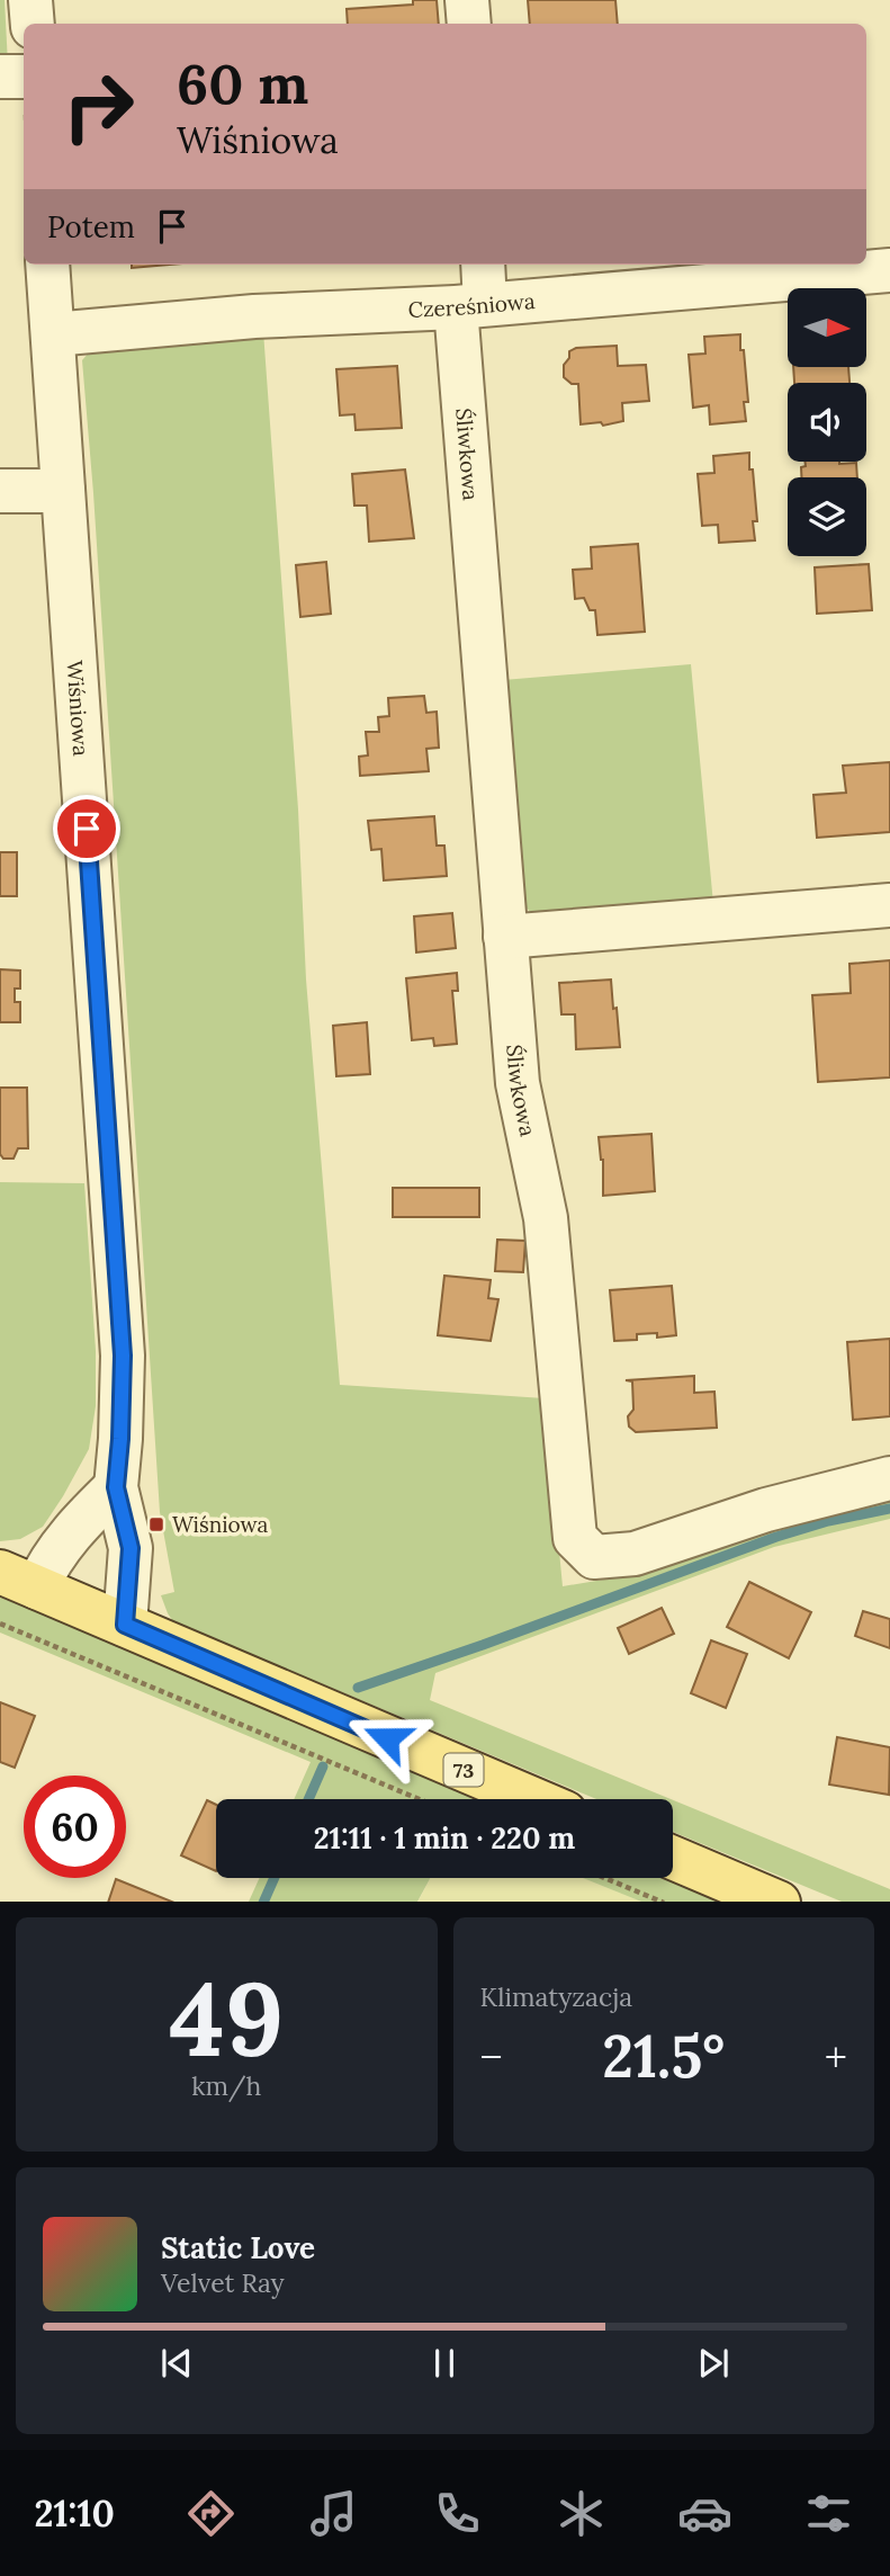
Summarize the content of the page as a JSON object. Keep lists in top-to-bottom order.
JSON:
{
  "streets": {
    "main road": ["73"],
    "street": ["Czereśniowa", "Śliwkowa", "Wiśniowa"]
  },
  "crossings": [
    ["Czereśniowa", "Śliwkowa"],
    ["Czereśniowa", "Wiśniowa"],
    ["Wiśniowa", "73"]
  ],
  "places": {
    "transit": ["Wiśniowa"]
  },
  "north": "right",
  "page": {
    "turn": ["60 m", "Wiśniowa"],
    "then": "Potem",
    "limit": "60",
    "trip": "21:11 · 1 min · 220 m",
    "tile": [
      ["49", "km/h"],
      "Klimatyzacja"
    ],
    "heat": ["−", "21.5°", "+"],
    "song": ["Static Love", "Velvet Ray"],
    "tabs": "21:10"
  }
}
